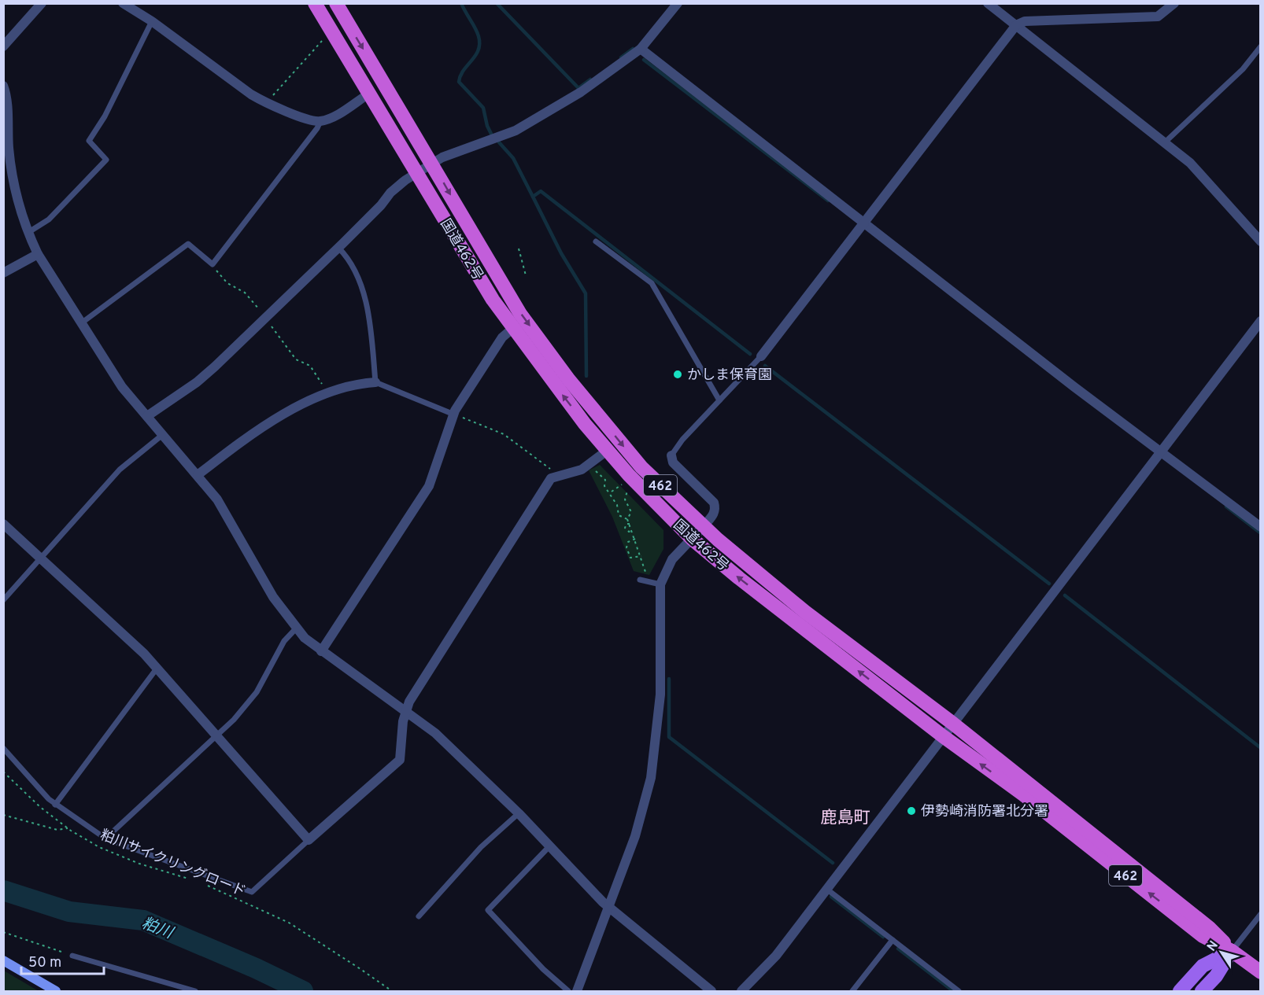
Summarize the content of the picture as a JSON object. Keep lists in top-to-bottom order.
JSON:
{
  "streets": {
    "highway": ["国道462号", "462"],
    "path": ["粕川サイクリングロード"]
  },
  "districts": ["鹿島町"],
  "water": ["粕川"],
  "places": ["かしま保育園", "伊勢崎消防署北分署"],
  "scale_bar": "50 m",
  "north": "top left"
}
